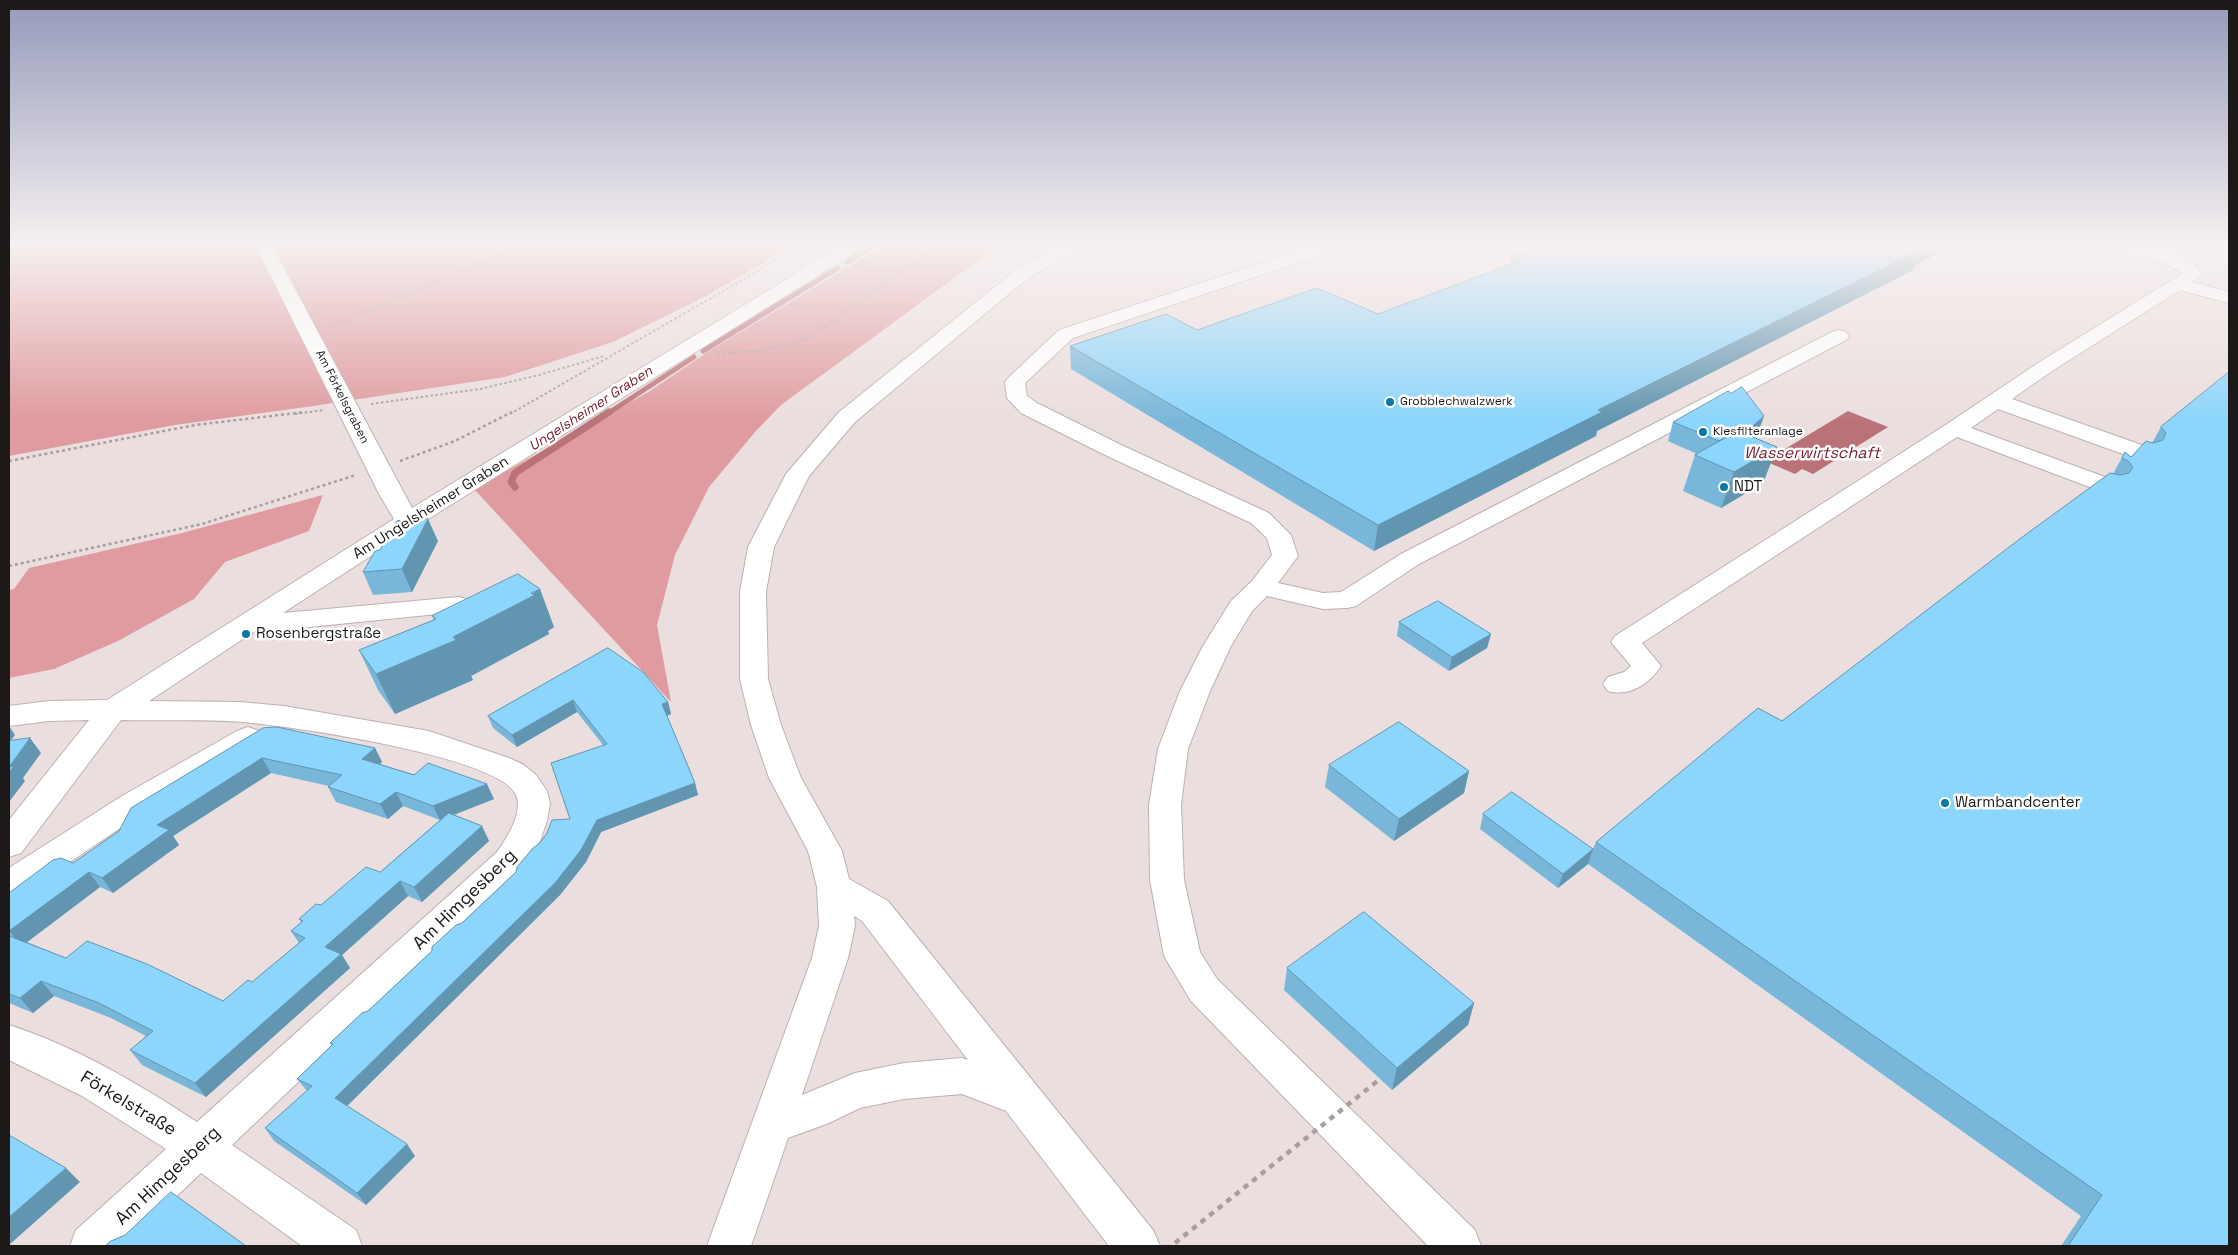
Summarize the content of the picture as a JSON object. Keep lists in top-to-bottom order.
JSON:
{
  "streets": {
    "street": [
      "Am Förkelsgraben",
      "Am Ungelsheimer Graben",
      "Am Himgesberg",
      "Förkelstraße"
    ]
  },
  "crossings": [
    ["Am Förkelsgraben", "Am Ungelsheimer Graben"],
    ["Am Ungelsheimer Graben", "Am Himgesberg"],
    ["Am Himgesberg", "Förkelstraße"]
  ],
  "water": ["Ungelsheimer Graben", "Wasserwirtschaft"],
  "places": [
    "Grobblechwalzwerk",
    "Kiesfilteranlage",
    "NDT",
    "Rosenbergstraße",
    "Warmbandcenter"
  ]
}
